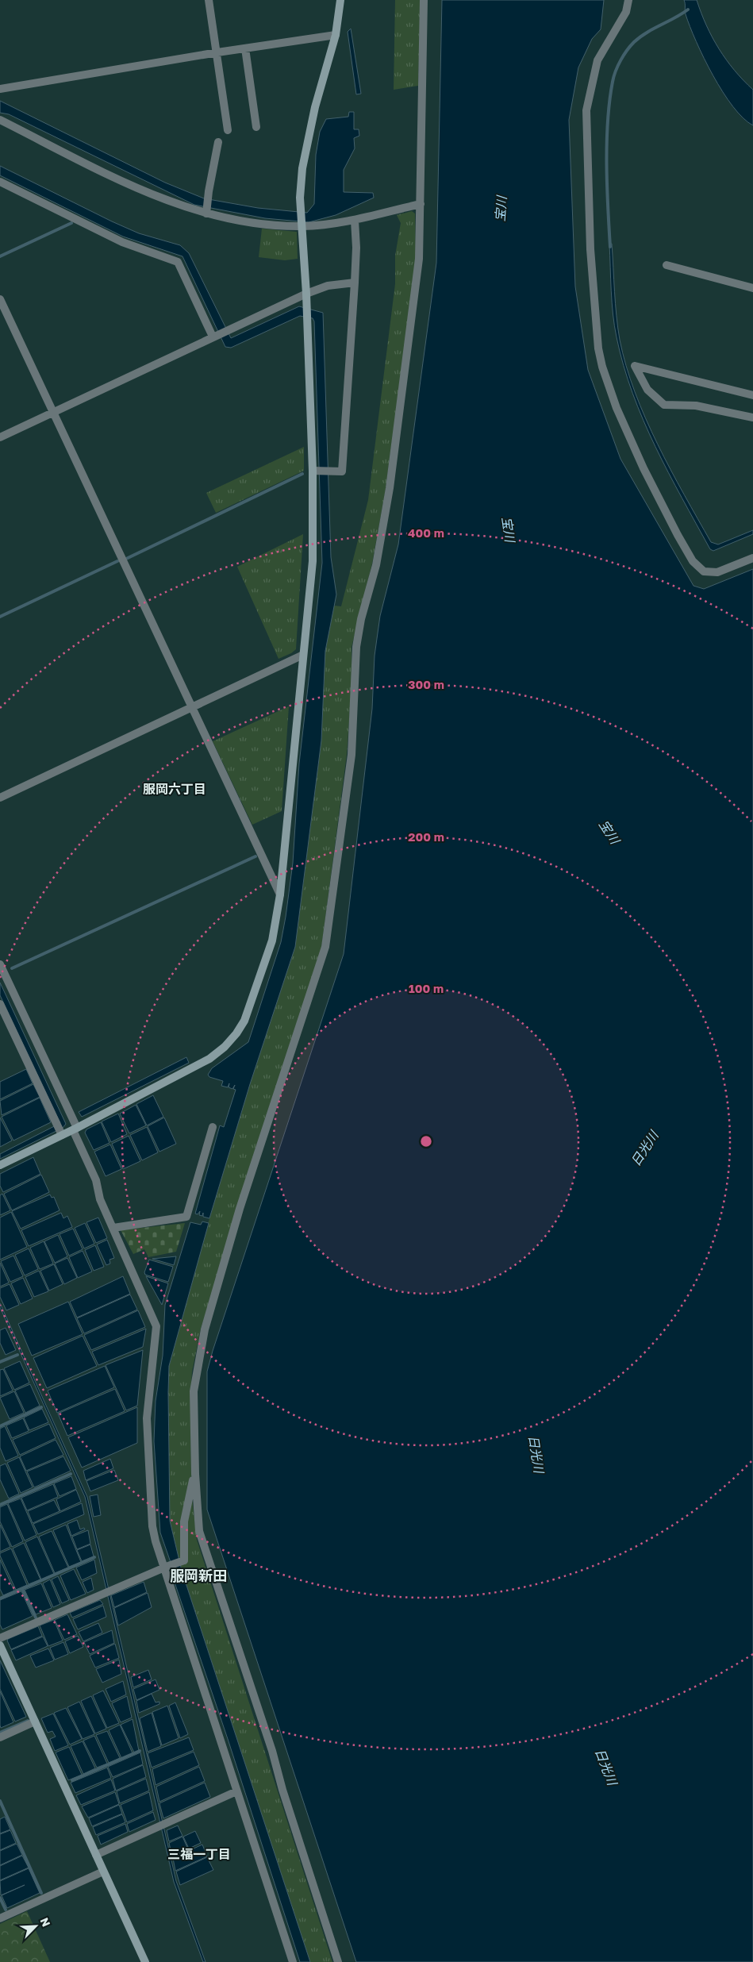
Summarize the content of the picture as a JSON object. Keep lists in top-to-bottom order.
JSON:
{
  "districts": ["服岡六丁目", "服岡新田", "三福一丁目"],
  "water": ["宝川", "日光川"],
  "north": "top right",
  "rings": [
    "400 m",
    "300 m",
    "200 m",
    "100 m"
  ]
}
